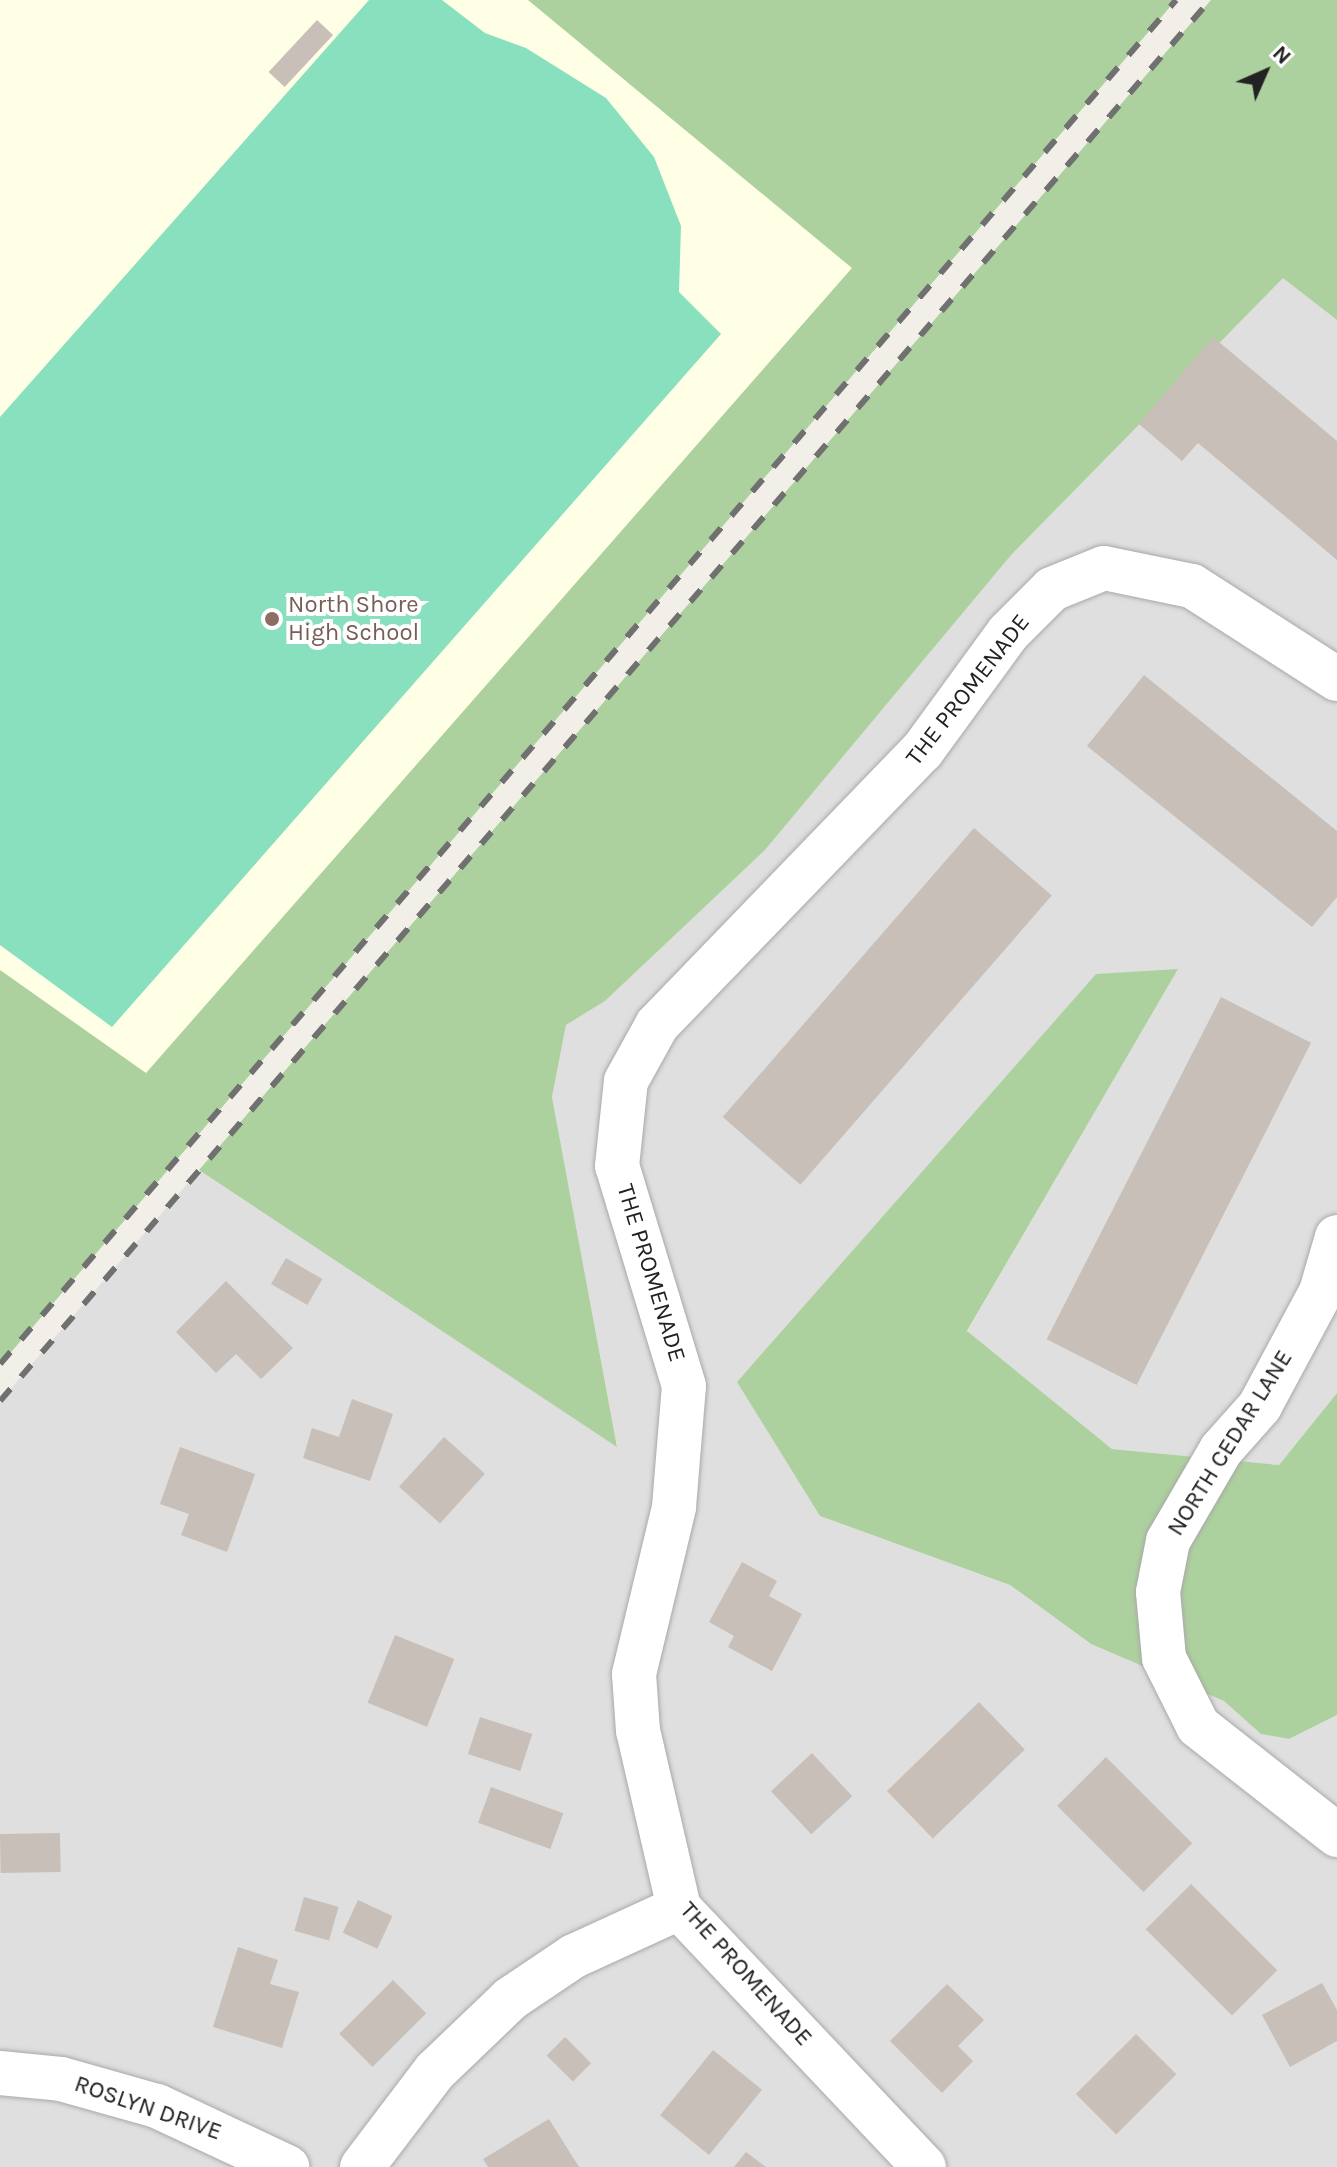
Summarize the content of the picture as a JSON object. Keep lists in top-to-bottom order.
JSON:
{
  "streets": {
    "street": ["THE PROMENADE", "NORTH CEDAR LANE", "ROSLYN DRIVE"]
  },
  "places": ["North Shore High School"],
  "north": "top right"
}
